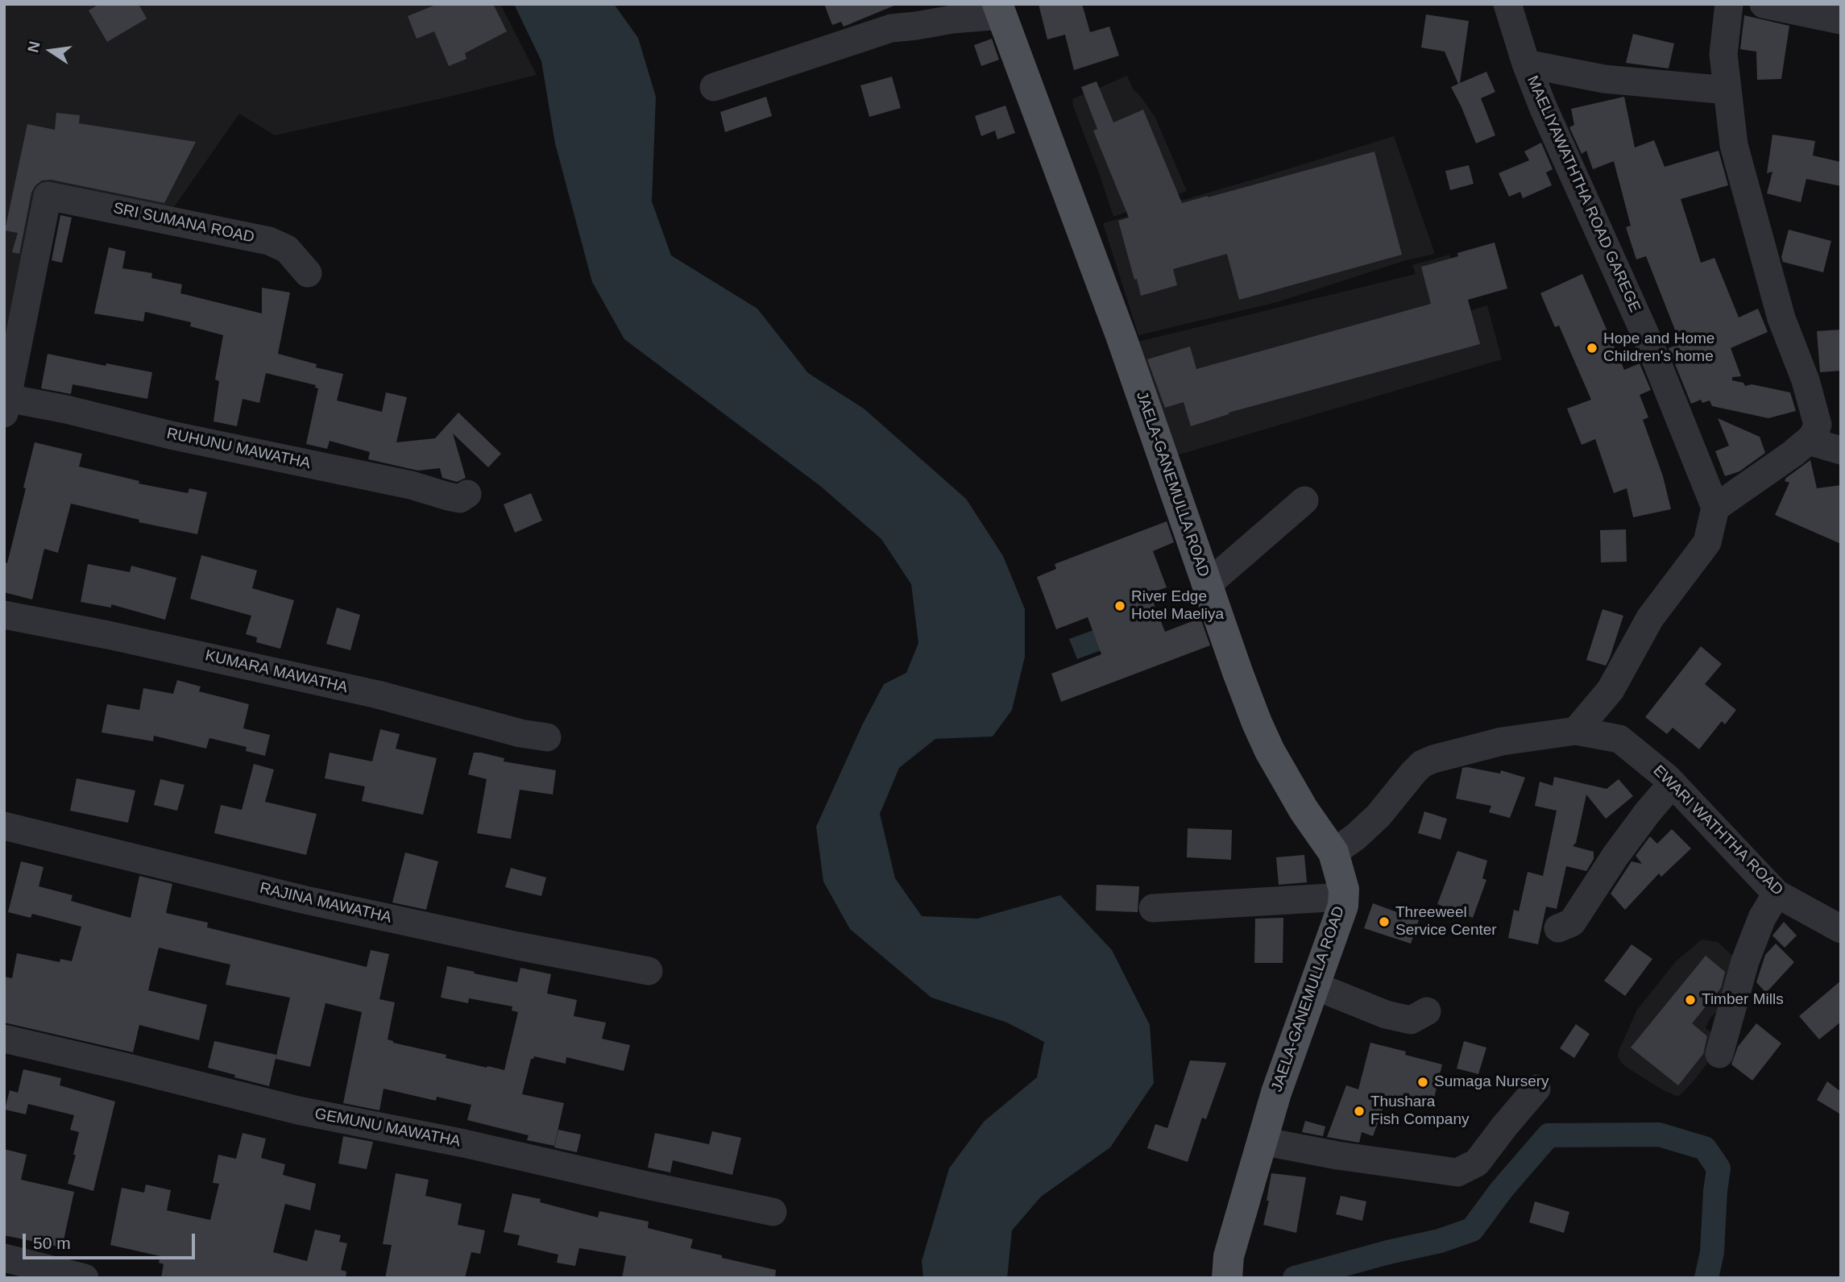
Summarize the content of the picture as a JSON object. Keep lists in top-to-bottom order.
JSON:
{
  "streets": {
    "main road": ["JAELA-GANEMULLA ROAD"],
    "street": [
      "MAELIYAWATHTHA ROAD GAREGE",
      "SRI SUMANA ROAD",
      "RUHUNU MAWATHA",
      "KUMARA MAWATHA",
      "EWARI WATHTHA ROAD",
      "RAJINA MAWATHA",
      "GEMUNU MAWATHA"
    ]
  },
  "crossings": [
    ["SRI SUMANA ROAD", "RUHUNU MAWATHA"],
    ["JAELA-GANEMULLA ROAD", "EWARI WATHTHA ROAD"]
  ],
  "places": [
    "Hope and Home Children's home",
    "River Edge Hotel Maeliya",
    "Threeweel Service Center",
    "Timber Mills",
    "Sumaga Nursery",
    "Thushara Fish Company"
  ],
  "scale_bar": "50 m",
  "north": "left"
}
